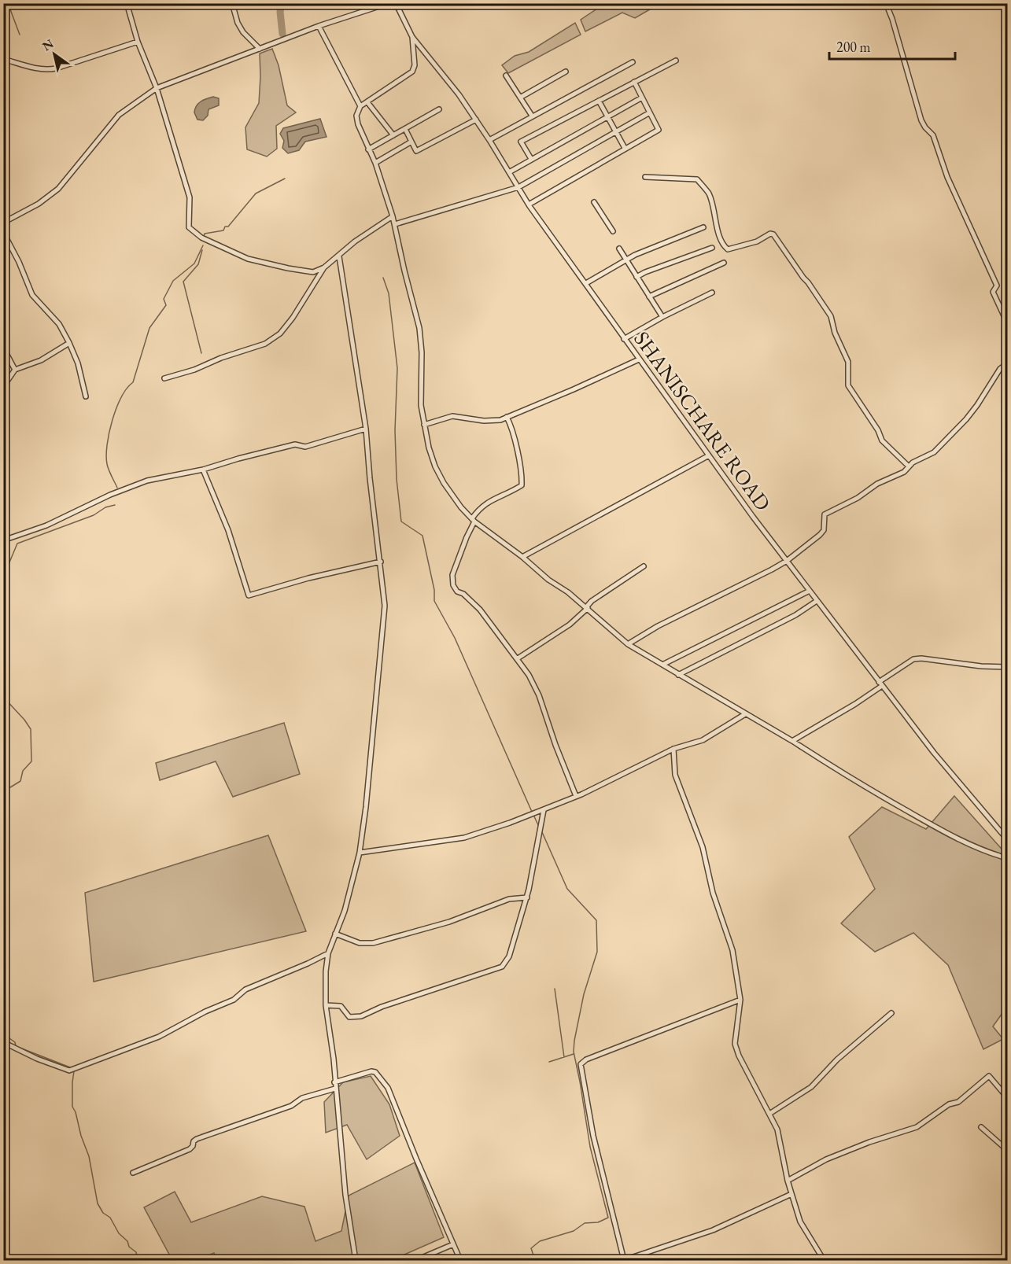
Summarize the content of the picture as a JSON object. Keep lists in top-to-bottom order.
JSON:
{
  "streets": {
    "street": ["SHANISCHARE ROAD"]
  },
  "scale_bar": "200 m",
  "north": "top left"
}
